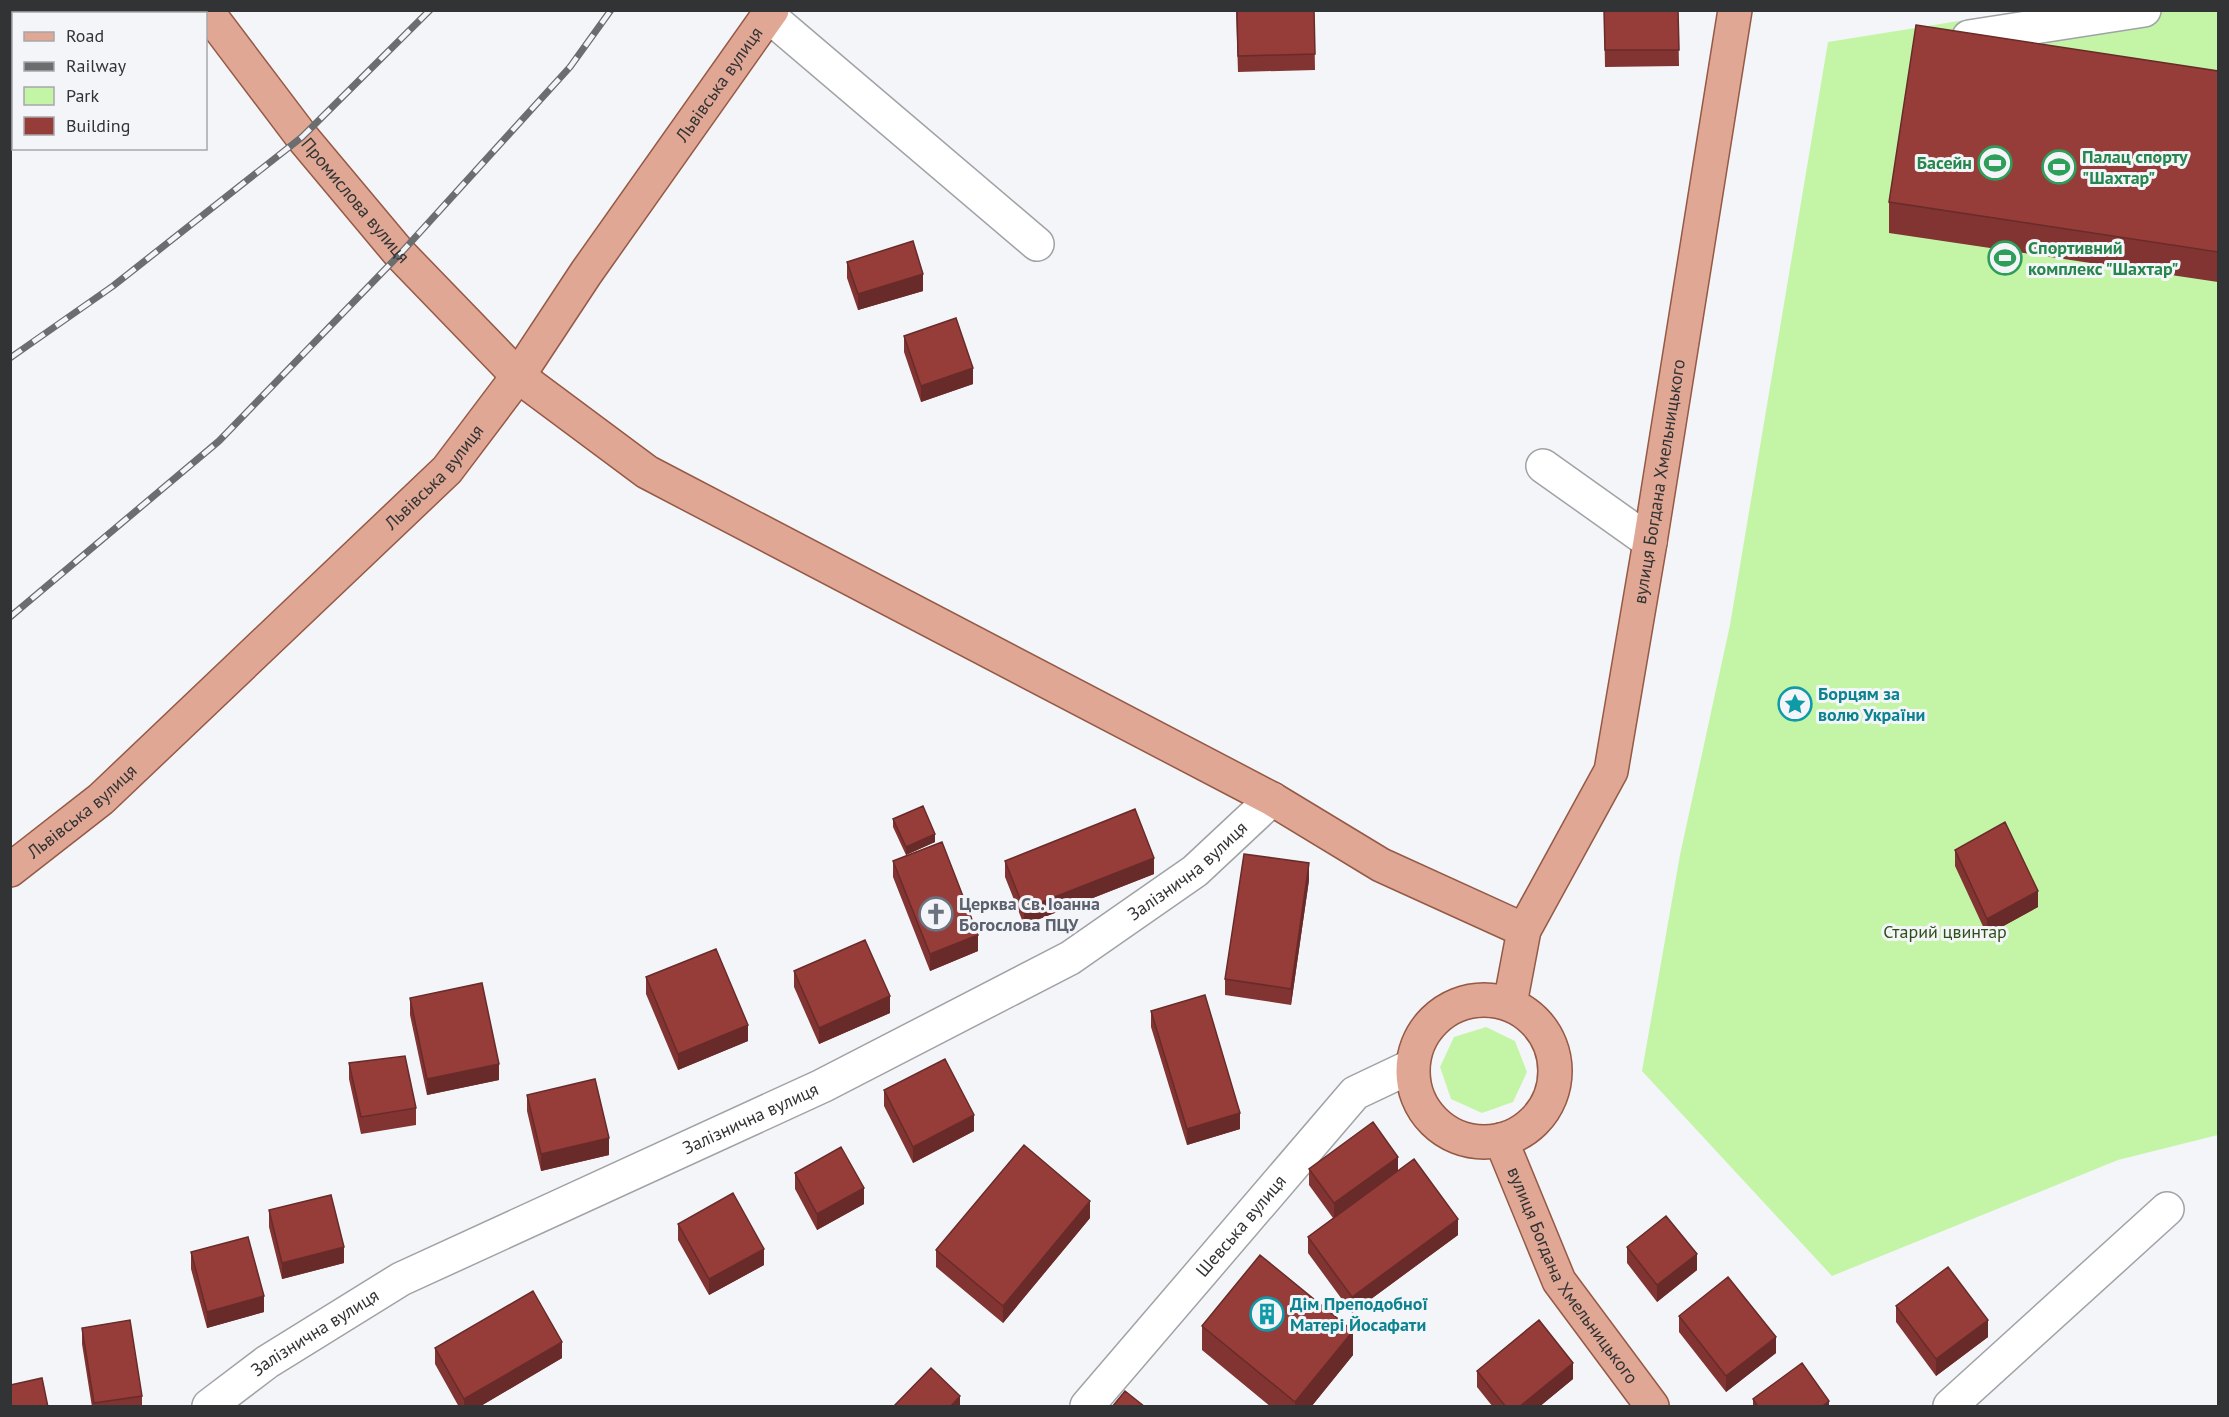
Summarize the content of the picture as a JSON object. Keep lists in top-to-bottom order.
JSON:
{
  "streets": {
    "main road": ["Львівська вулиця", "Промислова вулиця", "вулиця Богдана Хмельницького"],
    "street": ["Залізнична вулиця", "Шевська вулиця"]
  },
  "crossings": [
    ["Львівська вулиця", "Промислова вулиця"],
    ["Промислова вулиця", "вулиця Богдана Хмельницького"],
    ["Промислова вулиця", "Залізнична вулиця"],
    ["вулиця Богдана Хмельницького", "Шевська вулиця"]
  ],
  "parks": ["Старий цвинтар"],
  "places": {
    "sports": ["Басейн", "Палац спорту \"Шахтар\"", "Спортивний комплекс \"Шахтар\""],
    "place": ["Борцям за волю України"],
    "church": ["Церква Св. Іоанна Богослова ПЦУ"],
    "building": ["Дім Преподобної Матері Йосафати"]
  },
  "legend": [
    "Road",
    "Railway",
    "Park",
    "Building"
  ]
}
